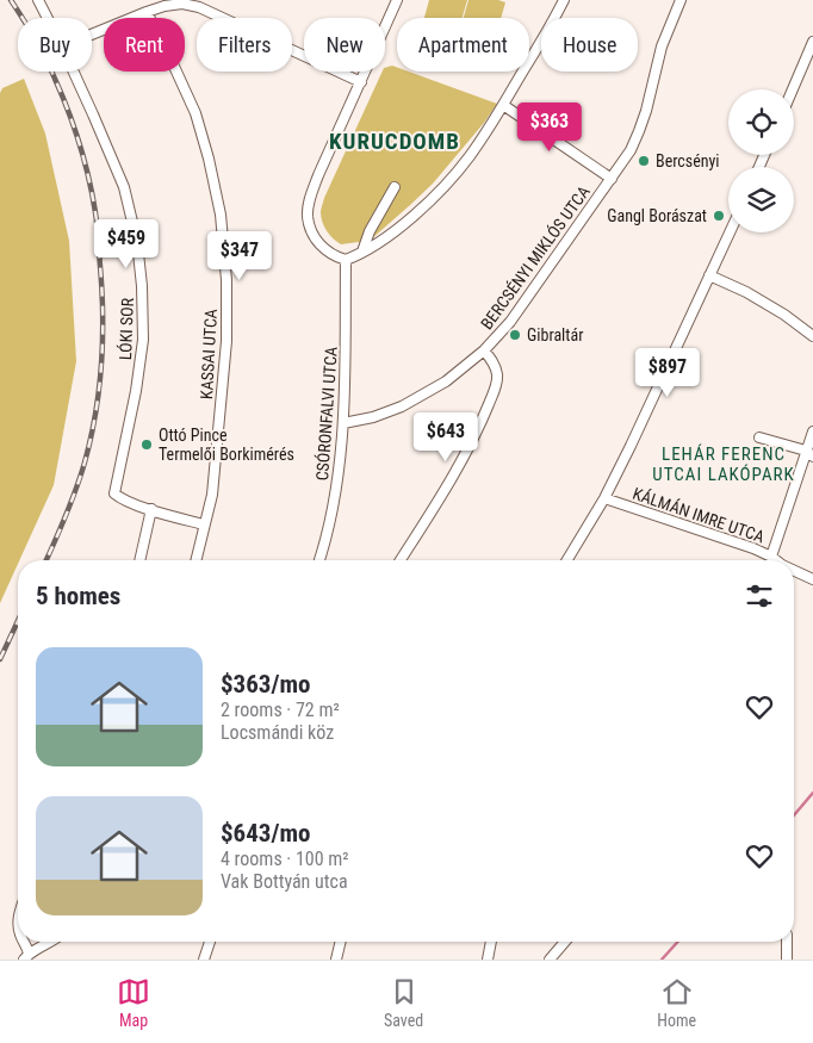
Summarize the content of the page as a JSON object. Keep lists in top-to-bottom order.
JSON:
{
  "streets": {
    "street": [
      "BERCSÉNYI MIKLÓS UTCA",
      "LÓKI SOR",
      "KASSAI UTCA",
      "CSÓRONFALVI UTCA",
      "KÁLMÁN IMRE UTCA"
    ]
  },
  "crossings": [
    ["BERCSÉNYI MIKLÓS UTCA", "CSÓRONFALVI UTCA"]
  ],
  "districts": ["KURUCDOMB", "LEHÁR FERENC UTCAI LAKÓPARK"],
  "places": [
    "Bercsényi",
    "Gangl Borászat",
    "Gibraltár",
    "Ottó Pince Termelői Borkimérés"
  ],
  "page": {
    "chip": [
      "Buy",
      "Rent",
      "Filters",
      "New",
      "Apartment",
      "House"
    ],
    "price": [
      "$363",
      "$459",
      "$347",
      "$897",
      "$643"
    ],
    "heading": "5 homes",
    "list": [
      {
        "name": "$363/mo",
        "note": "2 rooms · 72 m² · Locsmándi köz"
      },
      {
        "name": "$643/mo",
        "note": "4 rooms · 100 m² · Vak Bottyán utca"
      }
    ],
    "tabs": ["Map", "Saved", "Home"]
  }
}
